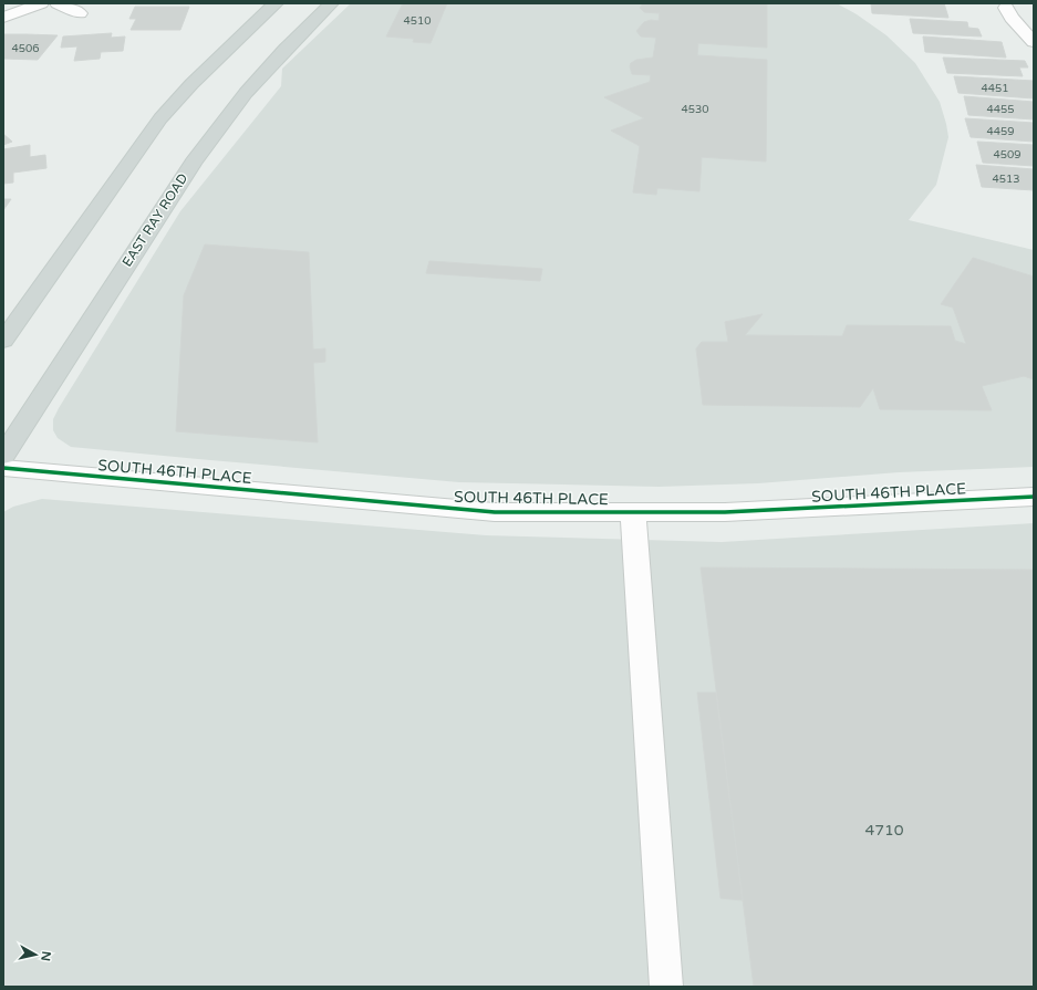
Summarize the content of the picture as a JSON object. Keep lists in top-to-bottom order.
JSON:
{
  "streets": {
    "main road": ["EAST RAY ROAD"],
    "street": ["SOUTH 46TH PLACE"]
  },
  "house_numbers": [
    "4510",
    "4506",
    "4451",
    "4530",
    "4455",
    "4459",
    "4509",
    "4513",
    "4710"
  ],
  "north": "right"
}
